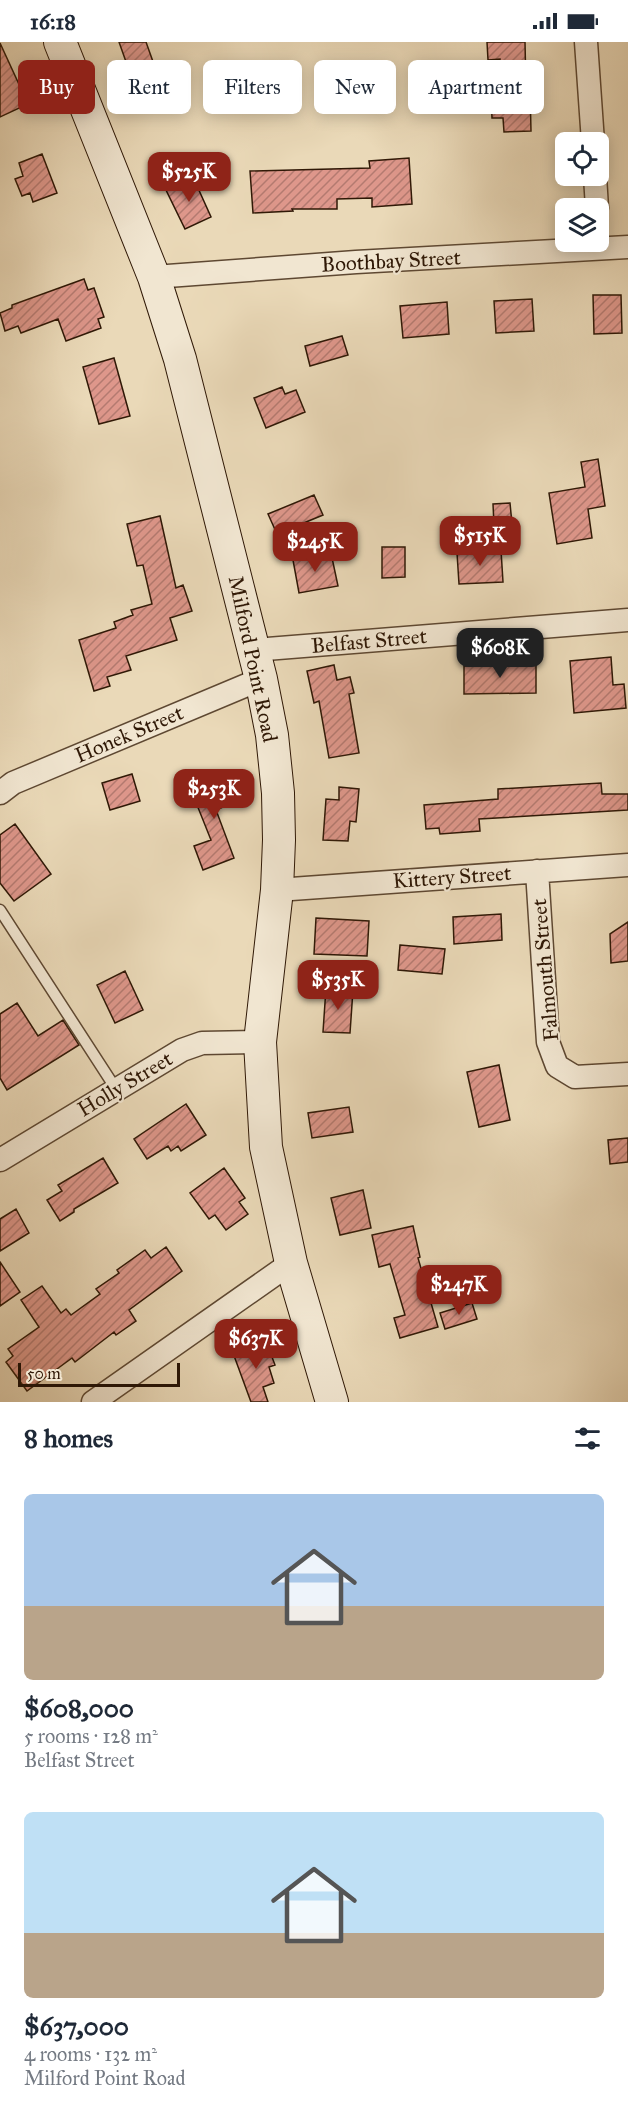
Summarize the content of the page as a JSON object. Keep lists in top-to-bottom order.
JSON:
{
  "streets": {
    "main road": ["Milford Point Road"],
    "street": [
      "Boothbay Street",
      "Belfast Street",
      "Honek Street",
      "Kittery Street",
      "Falmouth Street",
      "Holly Street"
    ]
  },
  "crossings": [
    ["Boothbay Street", "Milford Point Road"],
    ["Belfast Street", "Milford Point Road"],
    ["Belfast Street", "Honek Street"],
    ["Milford Point Road", "Honek Street"],
    ["Milford Point Road", "Kittery Street"],
    ["Milford Point Road", "Holly Street"],
    ["Kittery Street", "Falmouth Street"]
  ],
  "scale_bar": "50 m",
  "page": {
    "status": "16:18",
    "chip": [
      "Buy",
      "Rent",
      "Filters",
      "New",
      "Apartment"
    ],
    "price": [
      "$525K",
      "$515K",
      "$245K",
      "$608K",
      "$253K",
      "$535K",
      "$247K",
      "$637K"
    ],
    "scale": "50 m",
    "heading": "8 homes",
    "list": [
      {
        "name": "$608,000",
        "note": "5 rooms · 128 m² · Belfast Street"
      },
      {
        "name": "$637,000",
        "note": "4 rooms · 132 m² · Milford Point Road"
      }
    ]
  }
}
